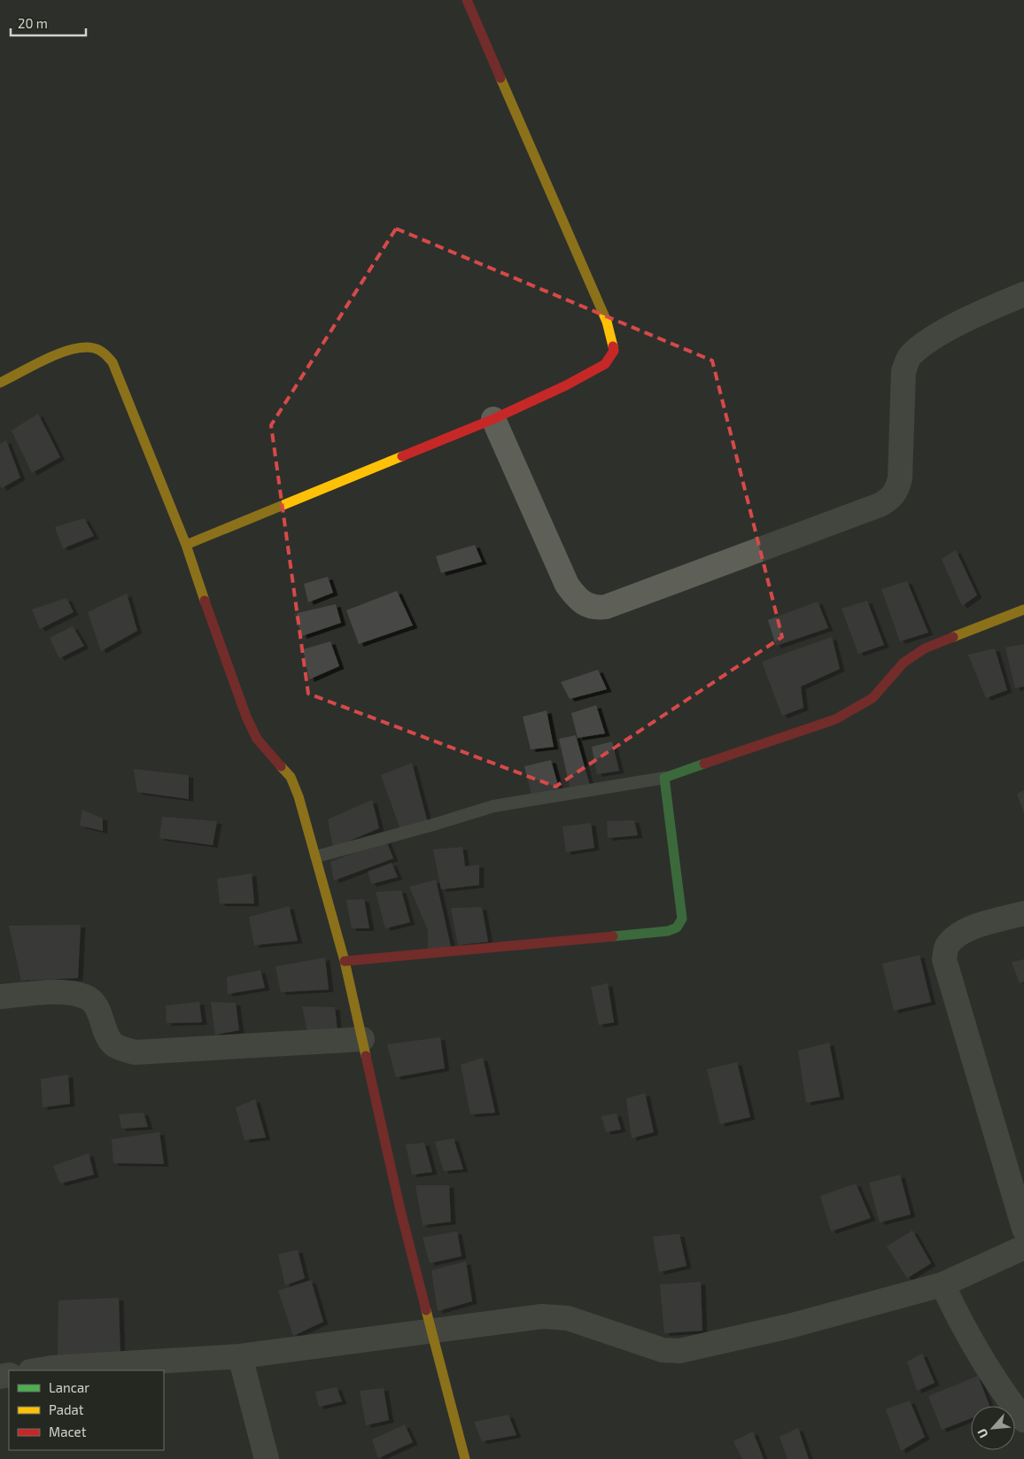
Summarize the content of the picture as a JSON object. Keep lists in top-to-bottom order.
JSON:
{
  "legend": ["Lancar", "Padat", "Macet"],
  "scale_bar": "20 m",
  "north": "bottom left"
}
